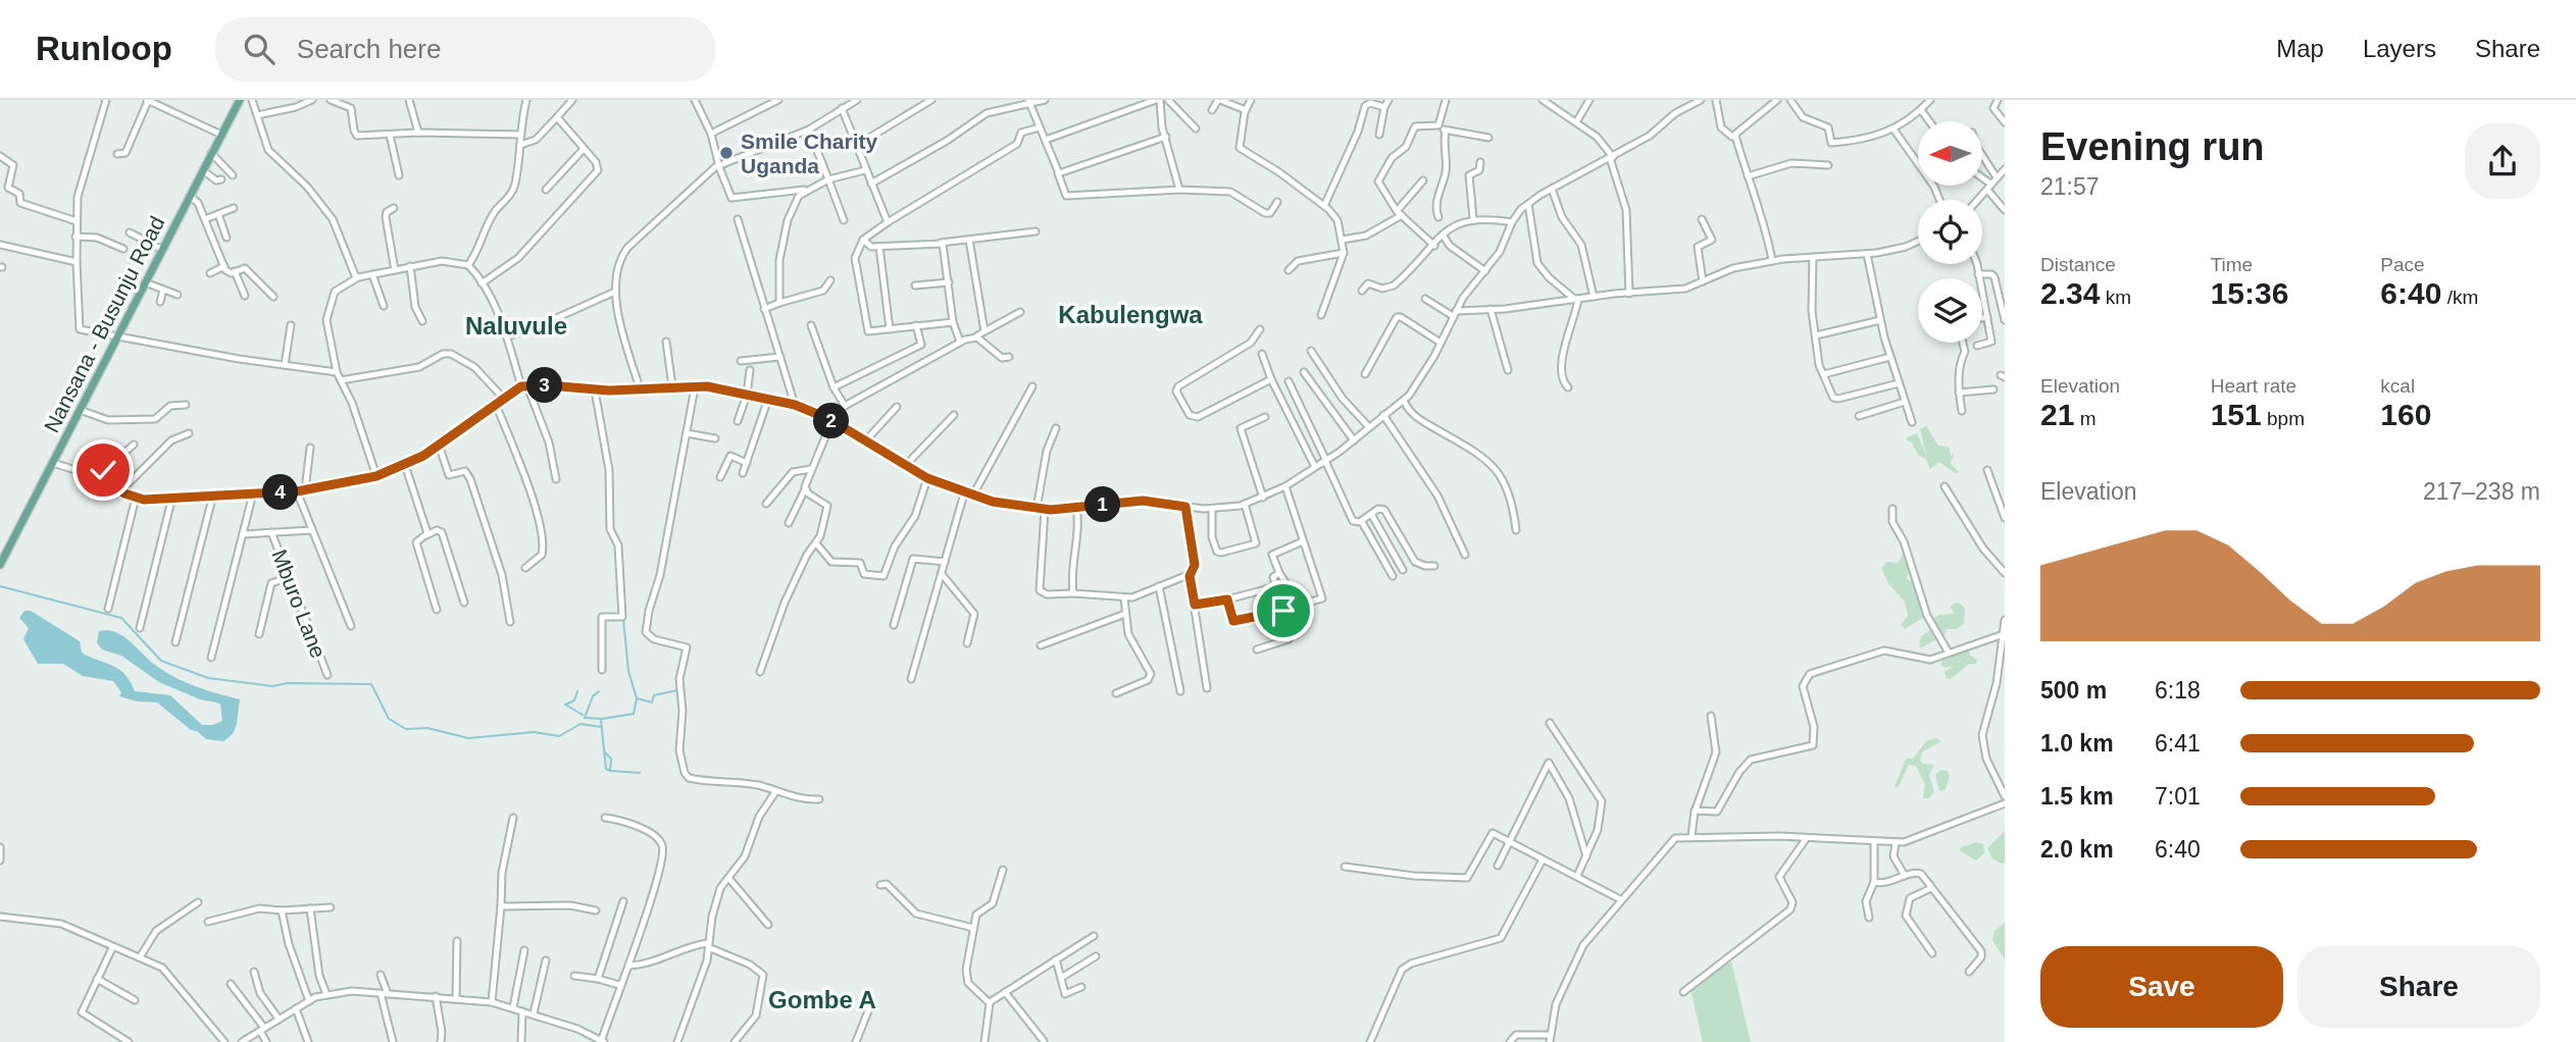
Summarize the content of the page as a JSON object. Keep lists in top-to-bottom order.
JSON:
{
  "streets": {
    "main road": ["Nansana - Busunju Road"],
    "street": ["Mburo Lane"]
  },
  "districts": ["Kabulengwa", "Naluvule", "Gombe A"],
  "places": ["Smile Charity Uganda"],
  "north": "left",
  "page": {
    "header": "Runloop",
    "search": "Search here",
    "nav": ["Map", "Layers", "Share"],
    "heading": ["Evening run", "21:57"],
    "stats": [
      ["Distance", "2.34 km"],
      ["Time", "15:36"],
      ["Pace", "6:40 /km"],
      ["Elevation", "21 m"],
      ["Heart rate", "151 bpm"],
      ["kcal", "160"]
    ],
    "pins": [
      "3",
      "2",
      "4",
      "1"
    ],
    "chart": ["Elevation", "217–238 m"],
    "list": [
      {
        "name": "500 m",
        "note": "6:18"
      },
      {
        "name": "1.0 km",
        "note": "6:41"
      },
      {
        "name": "1.5 km",
        "note": "7:01"
      },
      {
        "name": "2.0 km",
        "note": "6:40"
      }
    ],
    "buttons": ["Save", "Share"]
  }
}
